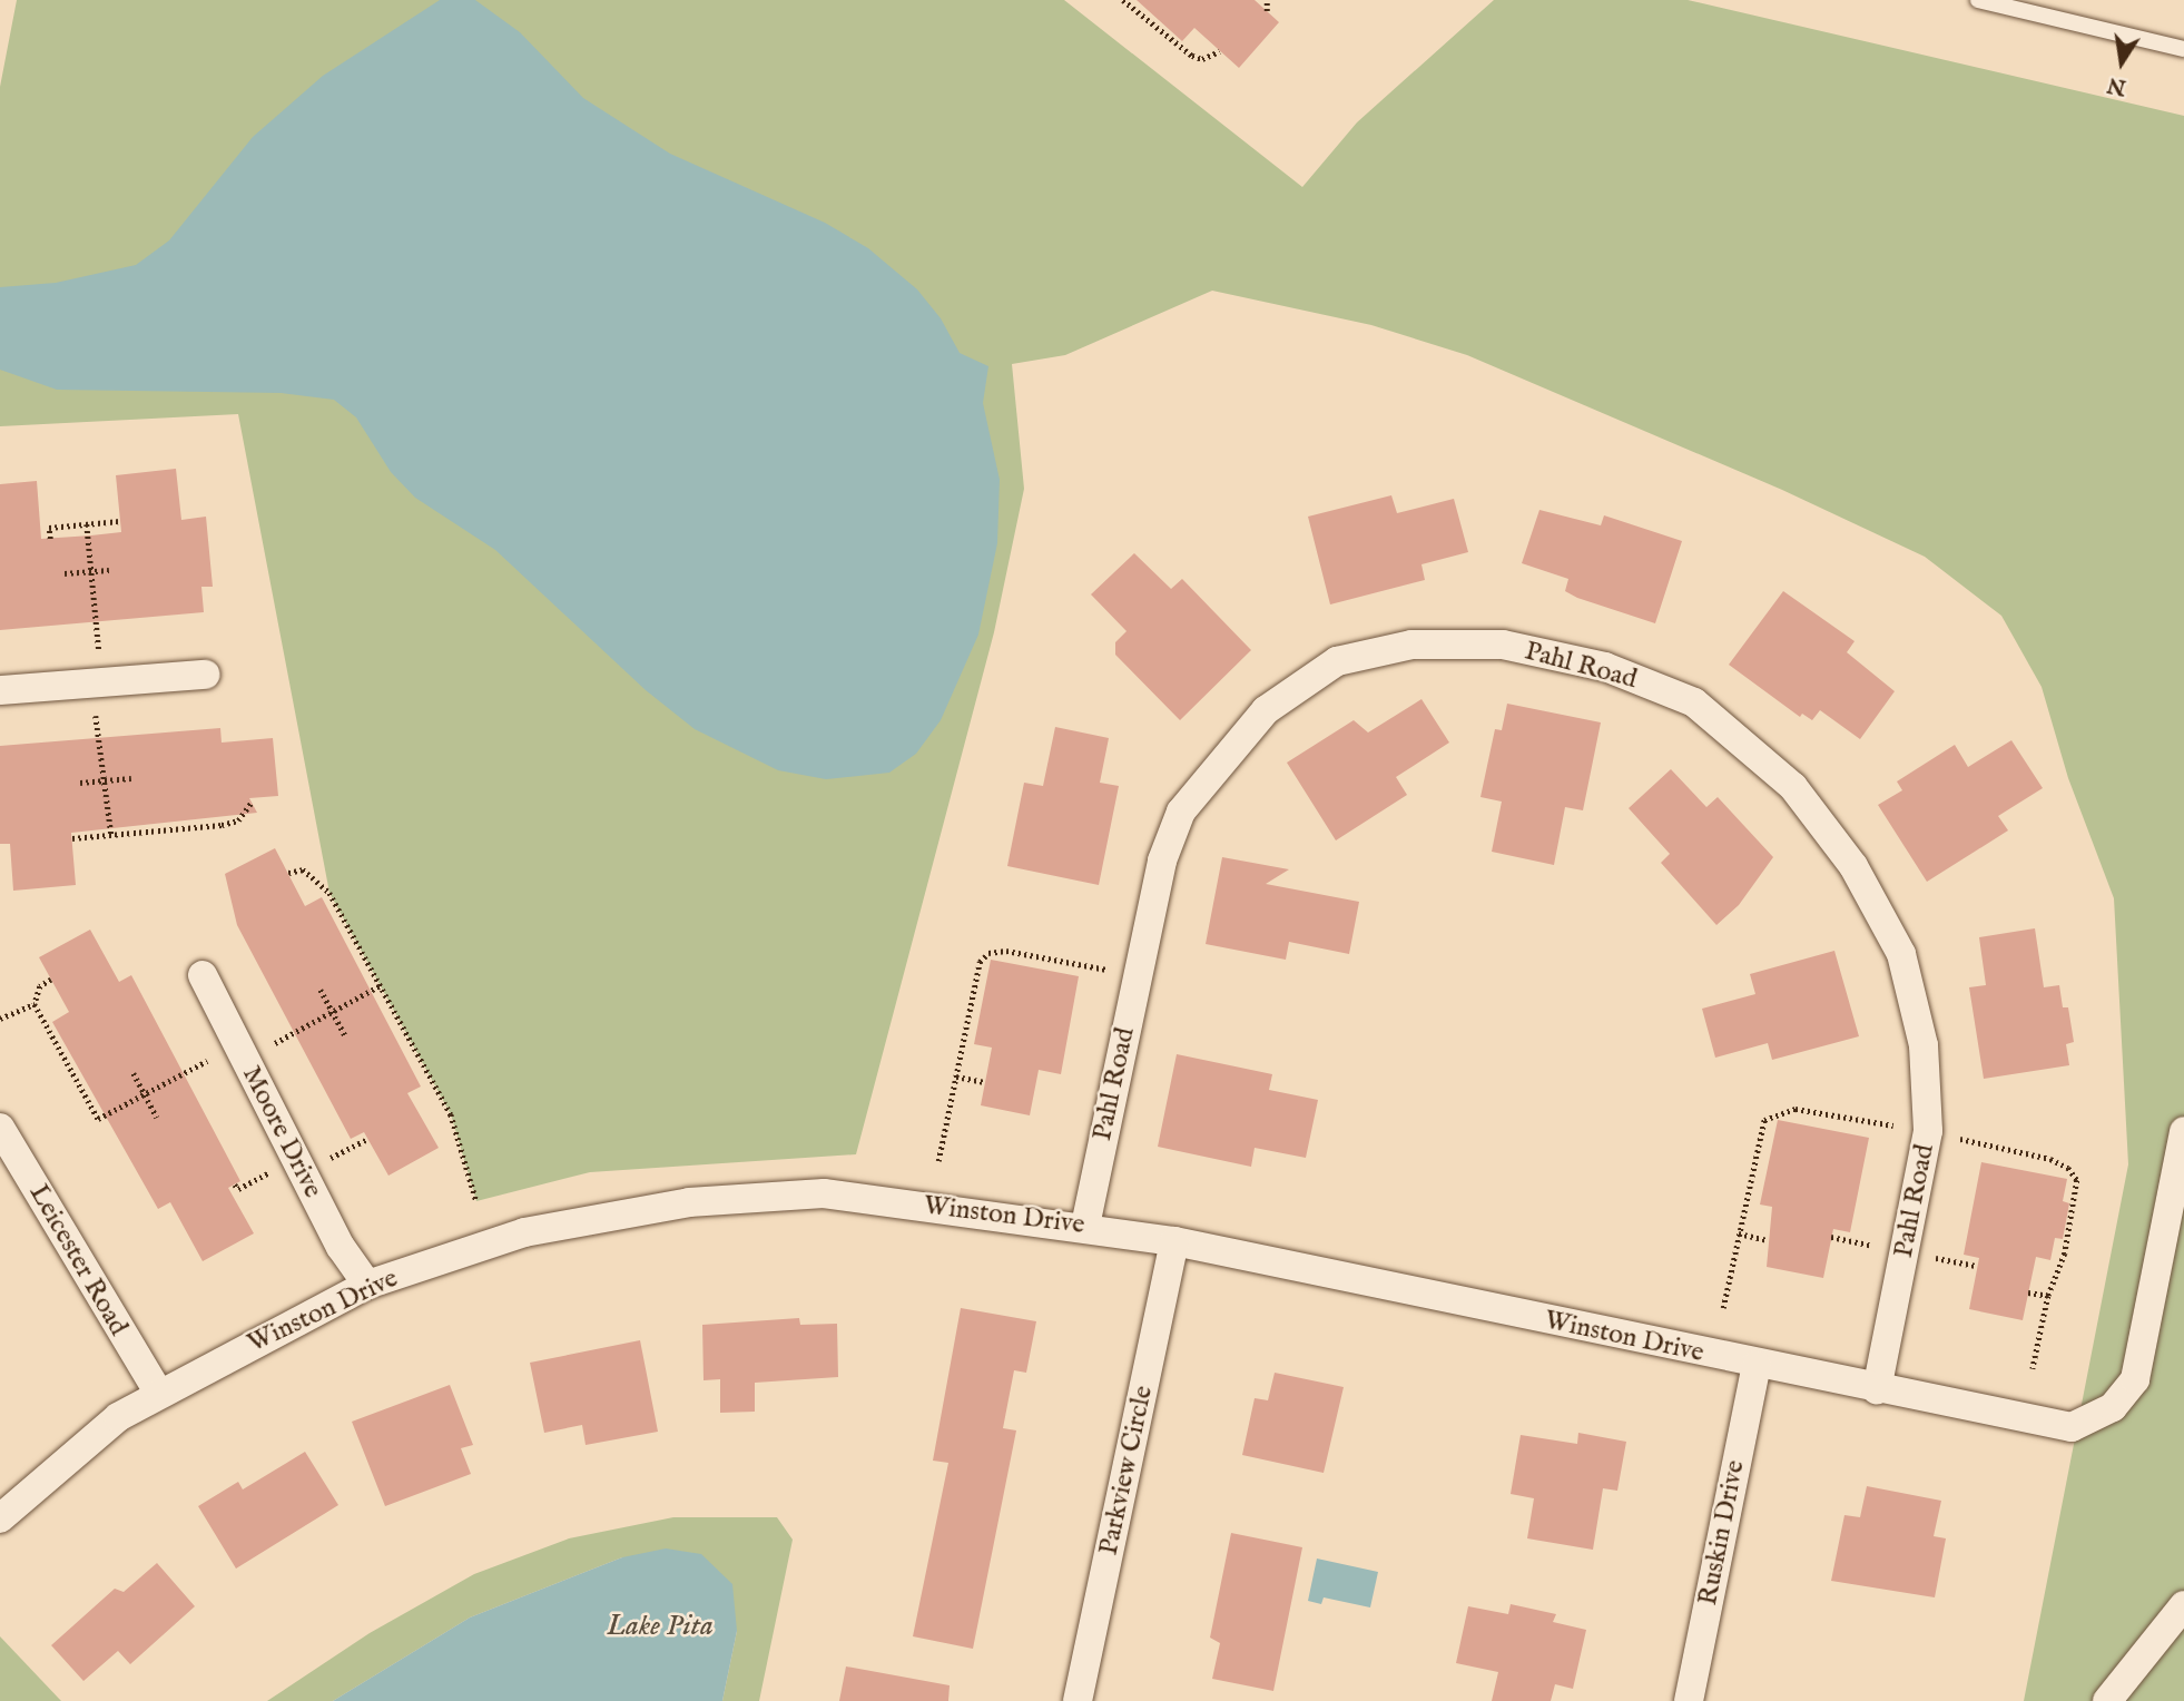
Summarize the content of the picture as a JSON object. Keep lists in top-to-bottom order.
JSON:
{
  "streets": {
    "street": [
      "Pahl Road",
      "Moore Drive",
      "Winston Drive",
      "Leicester Road",
      "Parkview Circle",
      "Ruskin Drive"
    ]
  },
  "crossings": [
    ["Pahl Road", "Winston Drive"],
    ["Moore Drive", "Winston Drive"],
    ["Winston Drive", "Leicester Road"],
    ["Winston Drive", "Parkview Circle"],
    ["Winston Drive", "Ruskin Drive"]
  ],
  "water": ["Lake Pita"],
  "north": "bottom"
}
